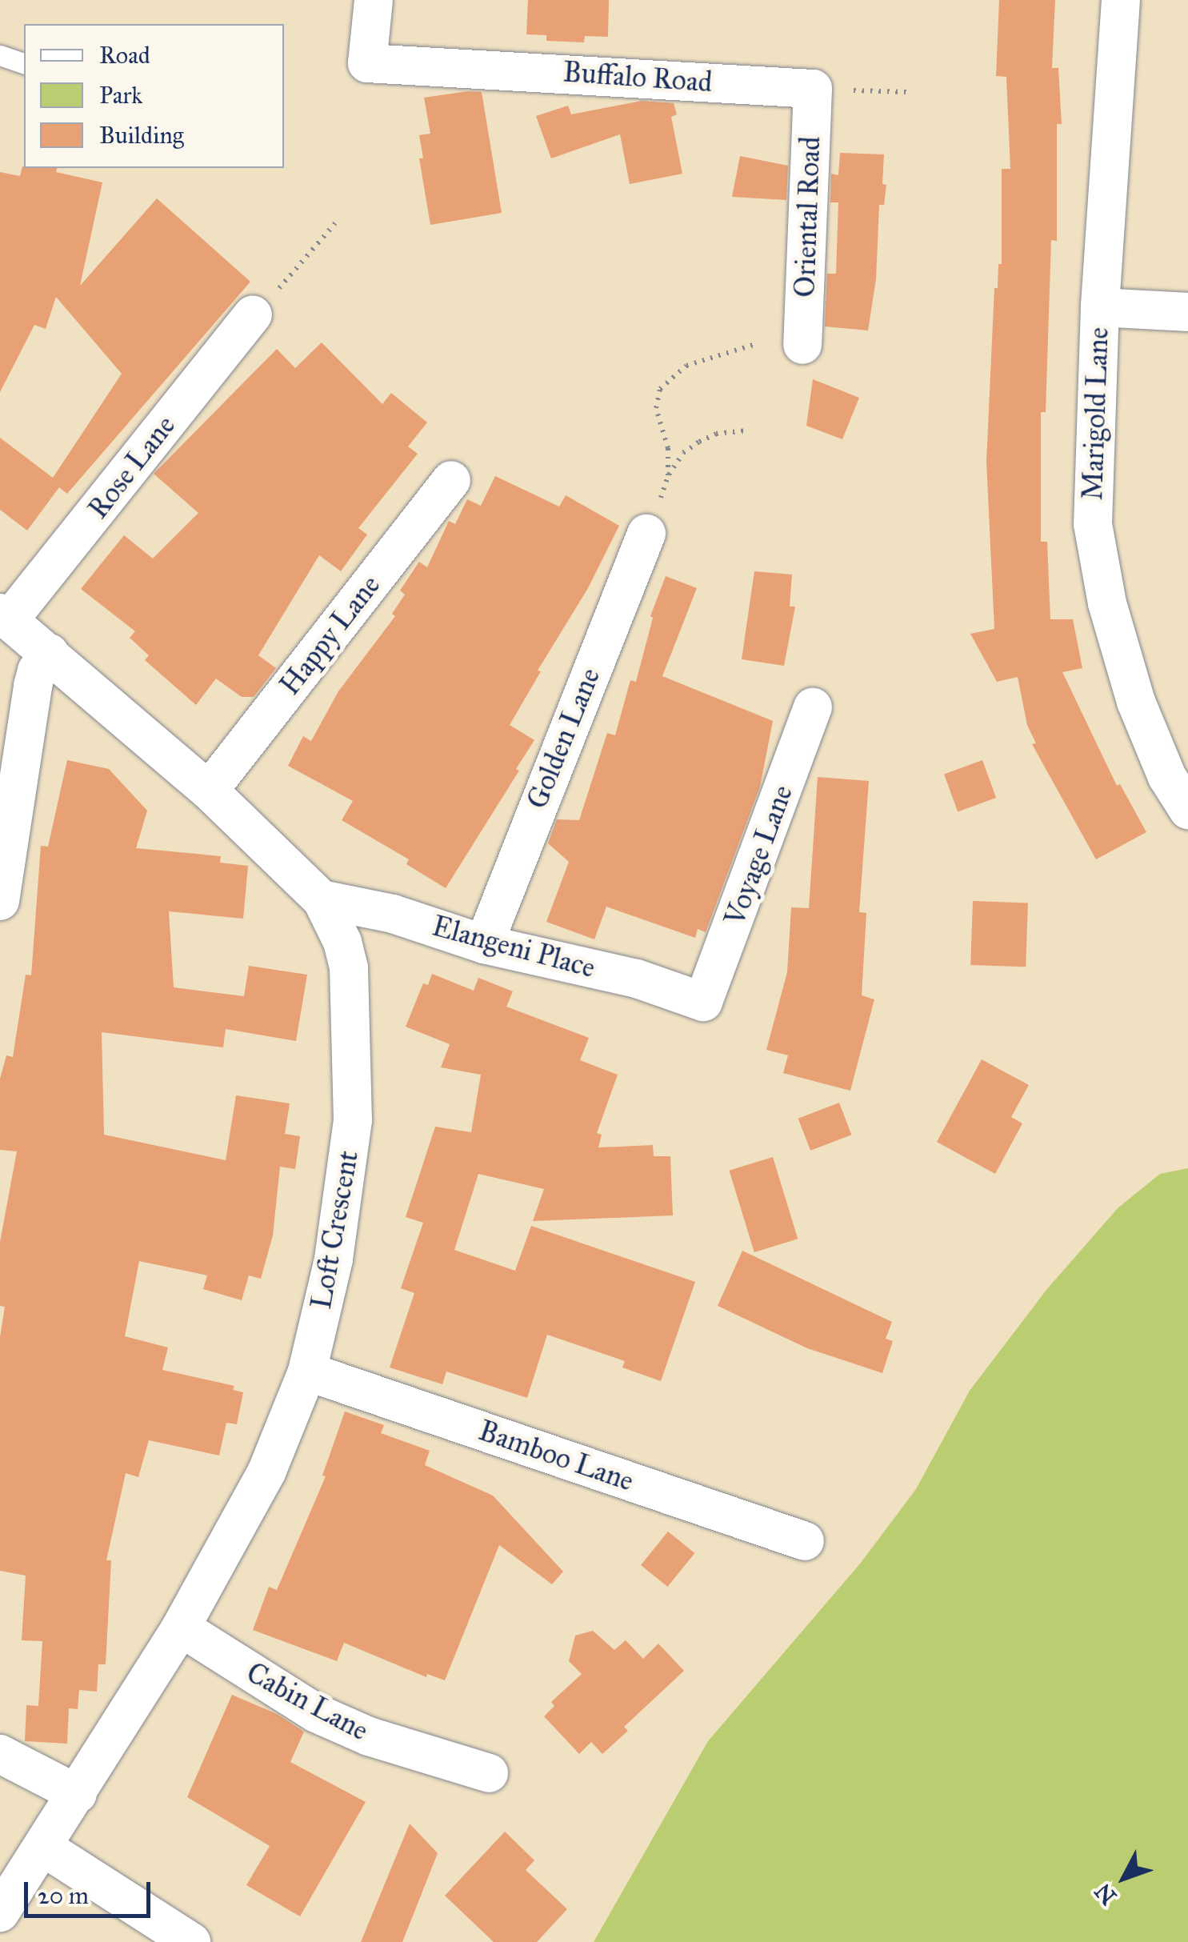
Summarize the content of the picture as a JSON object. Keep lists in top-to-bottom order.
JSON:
{
  "streets": {
    "street": [
      "Buffalo Road",
      "Oriental Road",
      "Marigold Lane",
      "Rose Lane",
      "Happy Lane",
      "Golden Lane",
      "Voyage Lane",
      "Elangeni Place",
      "Loft Crescent",
      "Bamboo Lane",
      "Cabin Lane"
    ]
  },
  "crossings": [
    ["Buffalo Road", "Oriental Road"],
    ["Rose Lane", "Loft Crescent"],
    ["Happy Lane", "Loft Crescent"],
    ["Golden Lane", "Elangeni Place"],
    ["Voyage Lane", "Elangeni Place"],
    ["Elangeni Place", "Loft Crescent"],
    ["Loft Crescent", "Bamboo Lane"],
    ["Loft Crescent", "Cabin Lane"]
  ],
  "legend": ["Road", "Park", "Building"],
  "scale_bar": "20 m",
  "north": "bottom left"
}
